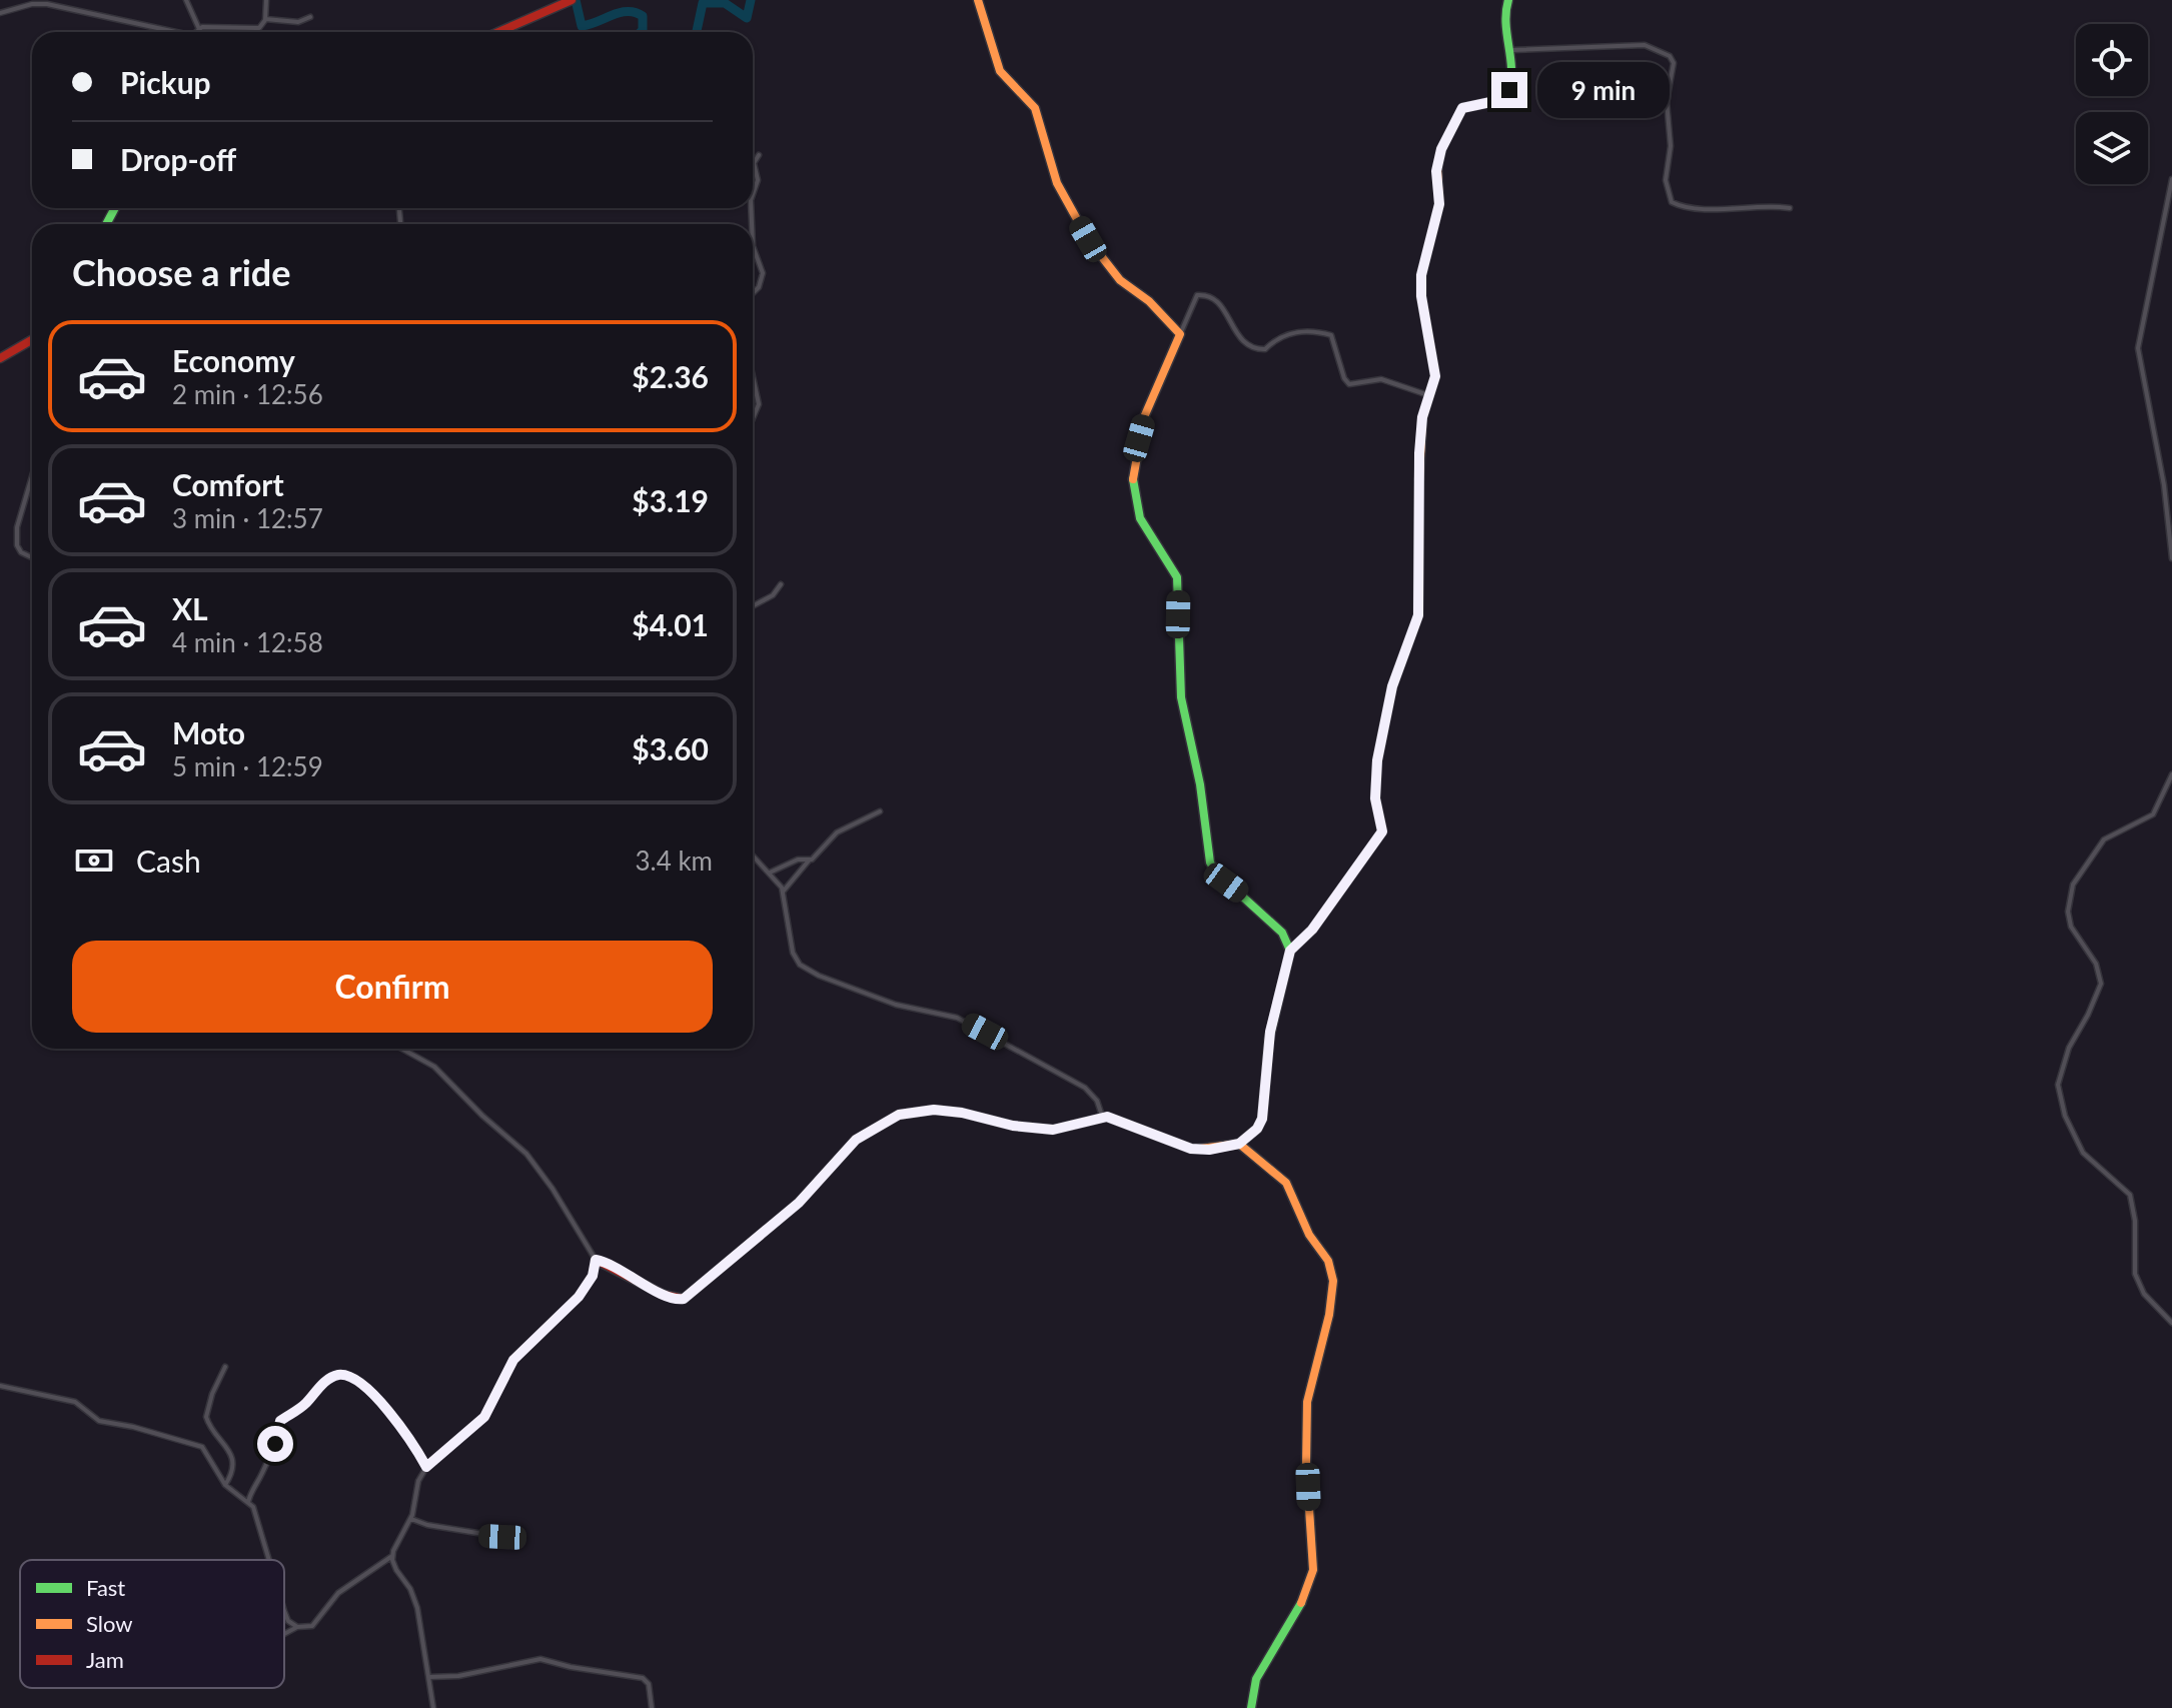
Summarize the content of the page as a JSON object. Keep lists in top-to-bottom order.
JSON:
{
  "legend": ["Fast", "Slow", "Jam"],
  "page": {
    "banner": ["Pickup", "Drop-off"],
    "bubble": "9 min",
    "heading": "Choose a ride",
    "list": [
      {
        "name": "Economy",
        "note": "2 min · 12:56",
        "value": "$2.36"
      },
      {
        "name": "Comfort",
        "note": "3 min · 12:57",
        "value": "$3.19"
      },
      {
        "name": "XL",
        "note": "4 min · 12:58",
        "value": "$4.01"
      },
      {
        "name": "Moto",
        "note": "5 min · 12:59",
        "value": "$3.60"
      }
    ],
    "pay": ["Cash", "3.4 km"],
    "buttons": "Confirm"
  }
}
